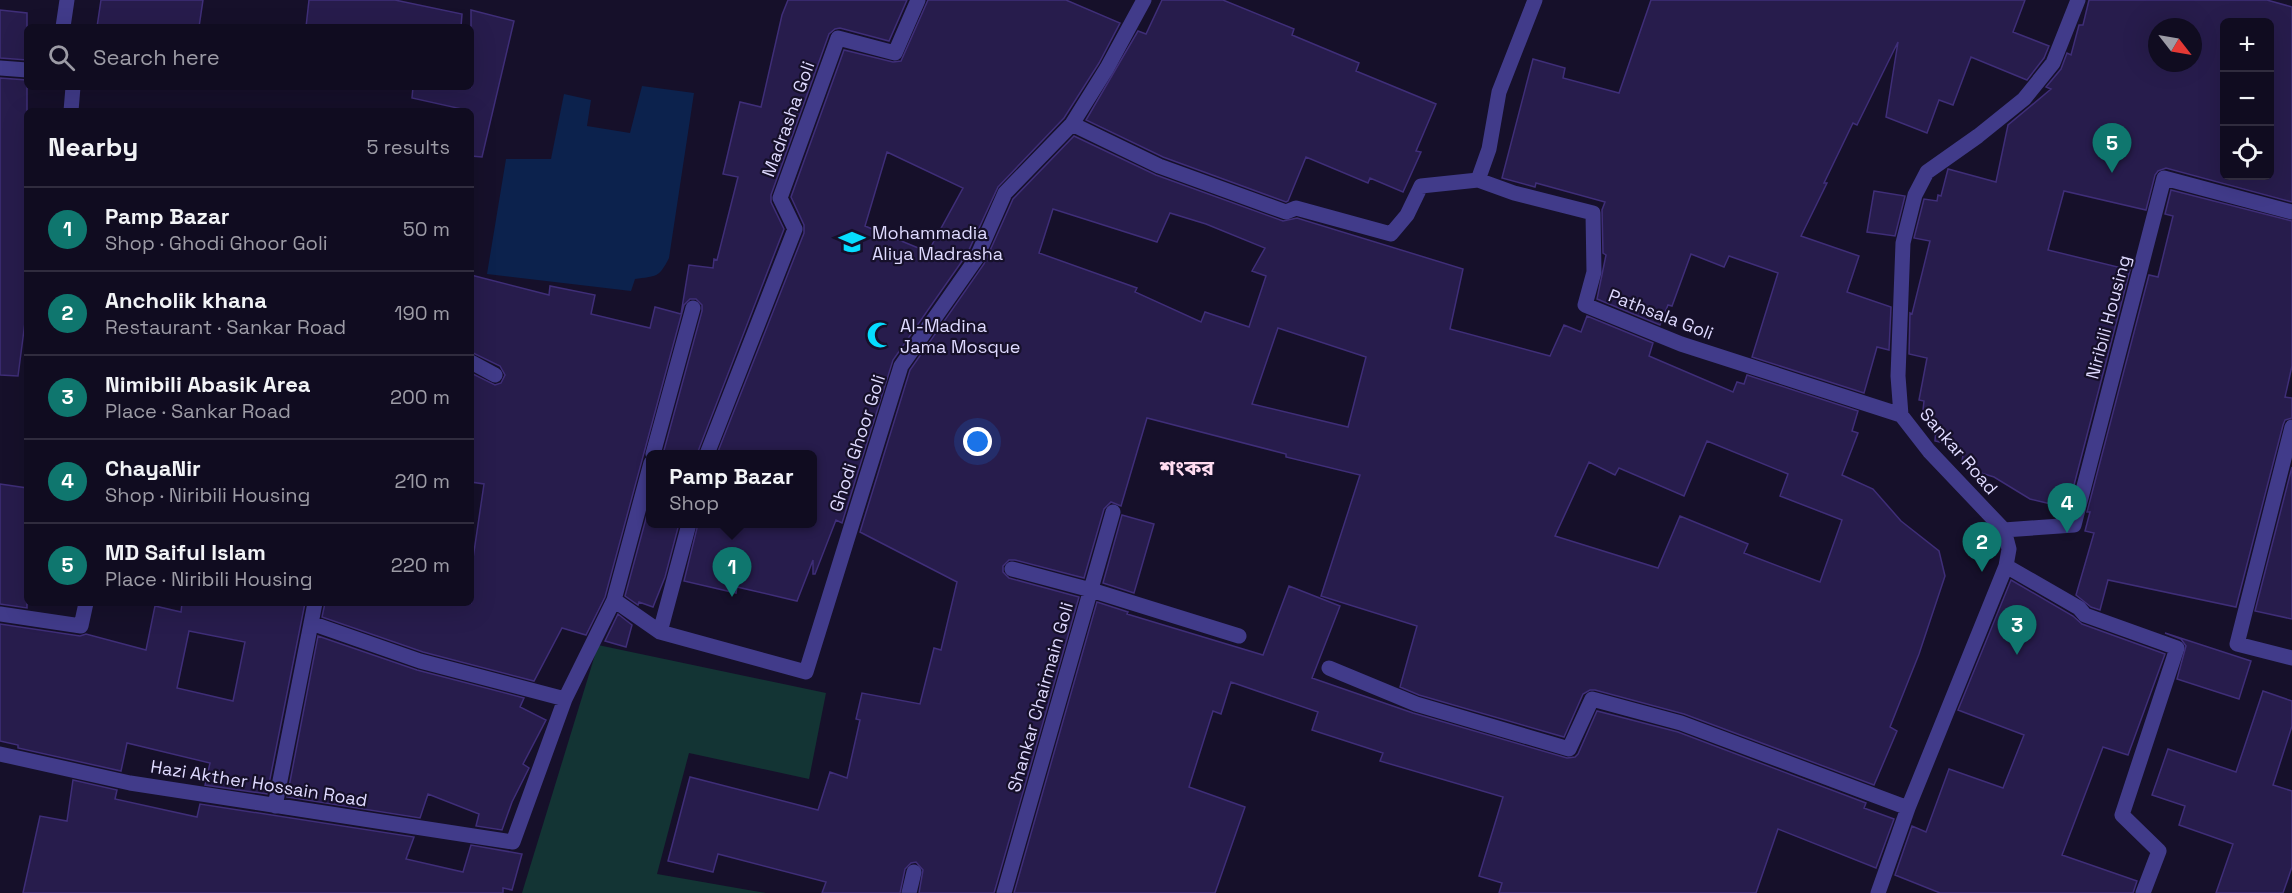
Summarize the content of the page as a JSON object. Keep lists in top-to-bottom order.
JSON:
{
  "streets": {
    "street": [
      "Madrasha Goli",
      "Pathsala Goli",
      "Niribili Housing",
      "Ghodi Ghoor Goli",
      "Sankar Road",
      "Shankar Chairmain Goli",
      "Hazi Akther Hossain Road"
    ]
  },
  "crossings": [
    ["Pathsala Goli", "Sankar Road"],
    ["Niribili Housing", "Sankar Road"]
  ],
  "districts": ["শংকর"],
  "places": {
    "school or university": ["Mohammadia Aliya Madrasha"],
    "mosque": ["Al-Madina Jama Mosque"]
  },
  "north": "bottom right",
  "page": {
    "map_buttons": ["+", "−"],
    "search": "Search here",
    "heading": ["Nearby", "5 results"],
    "pins": [
      "5",
      "4",
      "2",
      "1",
      "3"
    ],
    "list": [
      {
        "mark": "1",
        "name": "Pamp Bazar",
        "note": "Shop · Ghodi Ghoor Goli",
        "value": "50 m"
      },
      {
        "mark": "2",
        "name": "Ancholik khana",
        "note": "Restaurant · Sankar Road",
        "value": "190 m"
      },
      {
        "mark": "3",
        "name": "Nimibili Abasik Area",
        "note": "Place · Sankar Road",
        "value": "200 m"
      },
      {
        "mark": "4",
        "name": "ChayaNir",
        "note": "Shop · Niribili Housing",
        "value": "210 m"
      },
      {
        "mark": "5",
        "name": "MD Saiful Islam",
        "note": "Place · Niribili Housing",
        "value": "220 m"
      }
    ],
    "popup": ["Pamp Bazar", "Shop"]
  }
}
